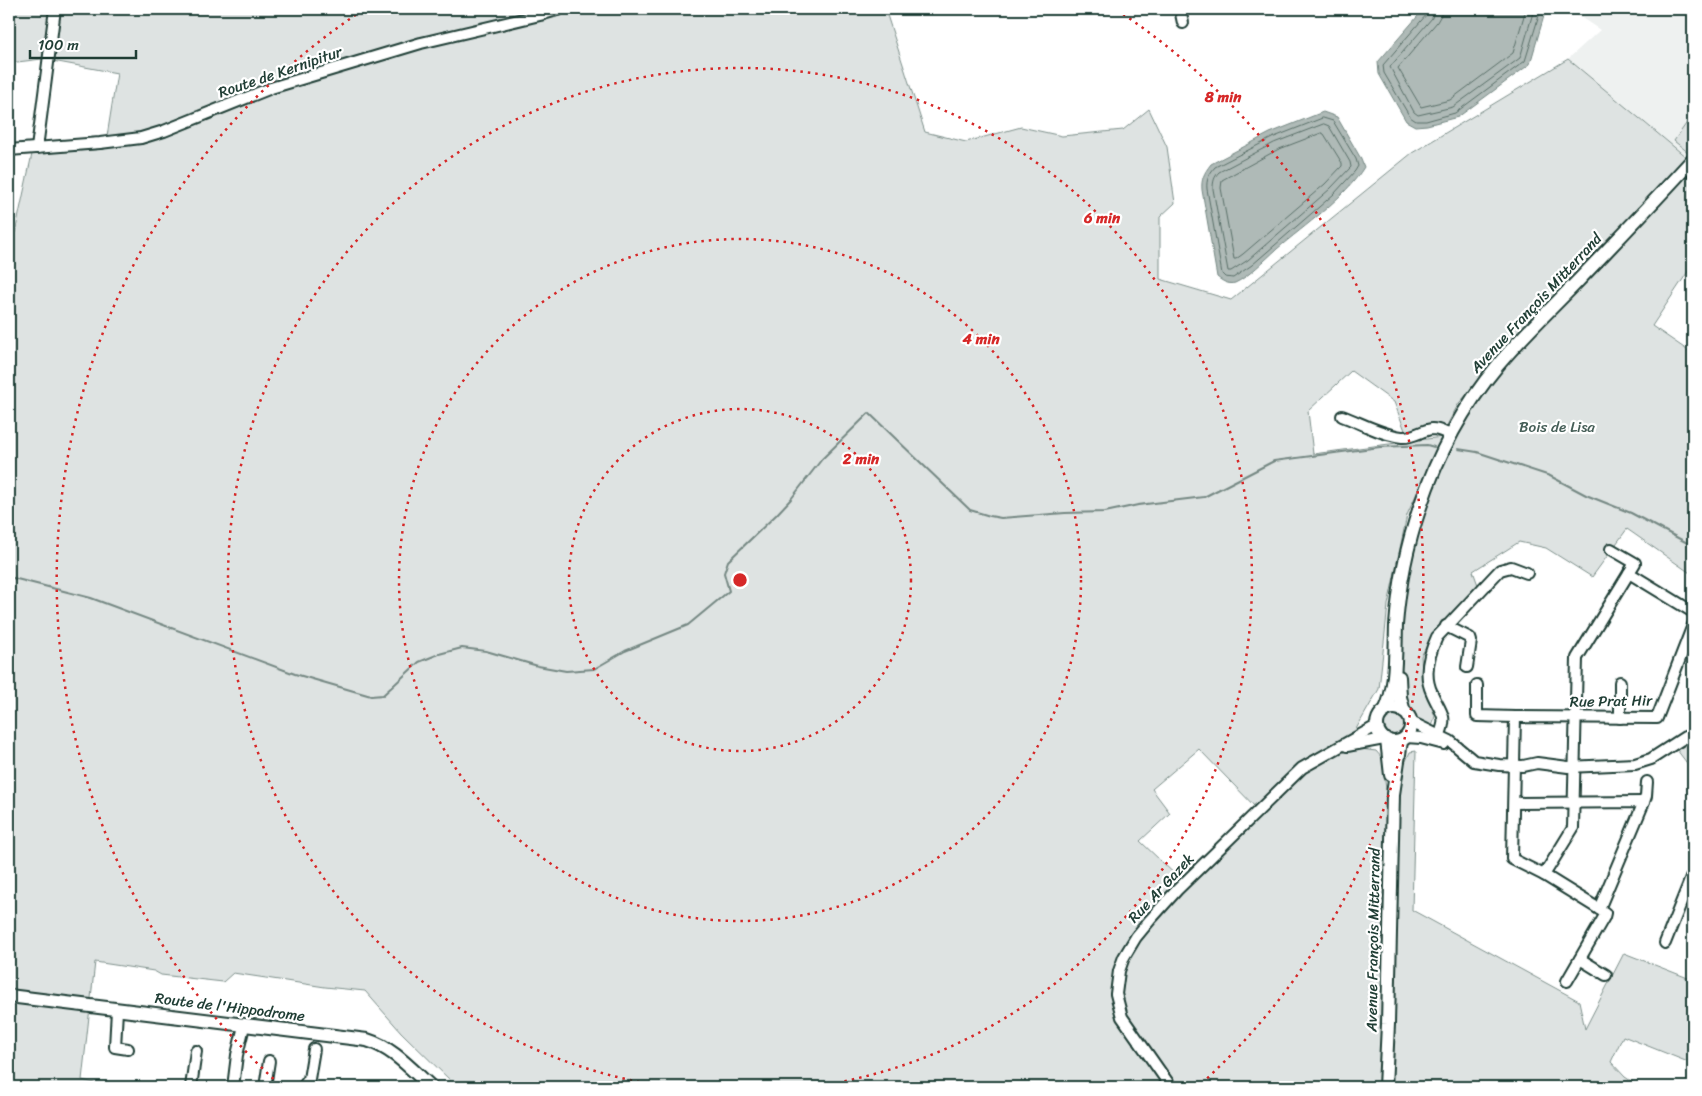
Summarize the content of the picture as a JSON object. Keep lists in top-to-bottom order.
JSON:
{
  "streets": {
    "main road": ["Avenue François Mitterrand", "Route de l'Hippodrome"],
    "street": ["Route de Kernipitur", "Rue Prat Hir", "Rue Ar Gazek"]
  },
  "crossings": [
    ["Avenue François Mitterrand", "Rue Ar Gazek"]
  ],
  "parks": ["Bois de Lisa"],
  "scale_bar": "100 m",
  "rings": [
    "8 min",
    "6 min",
    "4 min",
    "2 min"
  ]
}
